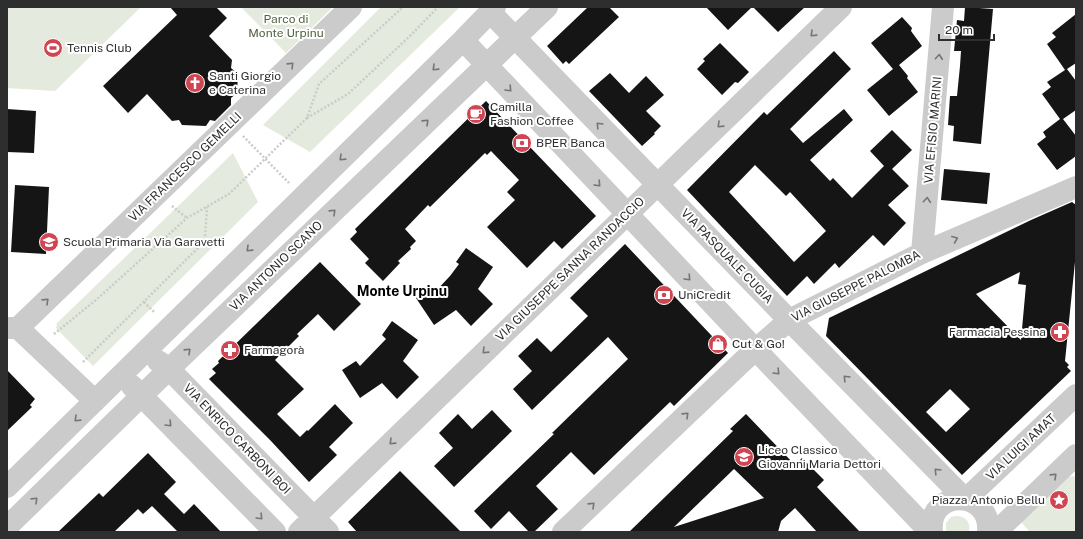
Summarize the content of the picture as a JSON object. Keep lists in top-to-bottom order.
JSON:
{
  "streets": {
    "street": [
      "VIA EFISIO MARINI",
      "VIA FRANCESCO GEMELLI",
      "VIA PASQUALE CUGIA",
      "VIA ANTONIO SCANO",
      "VIA GIUSEPPE SANNA RANDACCIO",
      "VIA GIUSEPPE PALOMBA",
      "VIA ENRICO CARBONI BOI",
      "VIA LUIGI AMAT"
    ]
  },
  "crossings": [
    ["VIA EFISIO MARINI", "VIA GIUSEPPE PALOMBA"],
    ["VIA PASQUALE CUGIA", "VIA ANTONIO SCANO"],
    ["VIA PASQUALE CUGIA", "VIA GIUSEPPE SANNA RANDACCIO"],
    ["VIA PASQUALE CUGIA", "VIA GIUSEPPE PALOMBA"],
    ["VIA PASQUALE CUGIA", "VIA LUIGI AMAT"],
    ["VIA ANTONIO SCANO", "VIA ENRICO CARBONI BOI"],
    ["VIA GIUSEPPE SANNA RANDACCIO", "VIA ENRICO CARBONI BOI"]
  ],
  "one_way": ["VIA EFISIO MARINI", "VIA GIUSEPPE SANNA RANDACCIO", "VIA GIUSEPPE PALOMBA"],
  "districts": ["Monte Urpinu"],
  "parks": ["Parco di Monte Urpinu"],
  "places": {
    "sports": ["Tennis Club"],
    "church": ["Santi Giorgio e Caterina"],
    "cafe": ["Camilla Fashion Coffee"],
    "bank": ["BPER Banca", "UniCredit"],
    "school or university": ["Scuola Primaria Via Garavetti", "Liceo Classico Giovanni Maria Dettori"],
    "pharmacy": ["Farmacia Pessina", "Farmagorà"],
    "shop": ["Cut & Go!"],
    "place": ["Piazza Antonio Bellu"]
  },
  "scale_bar": "20 m"
}
